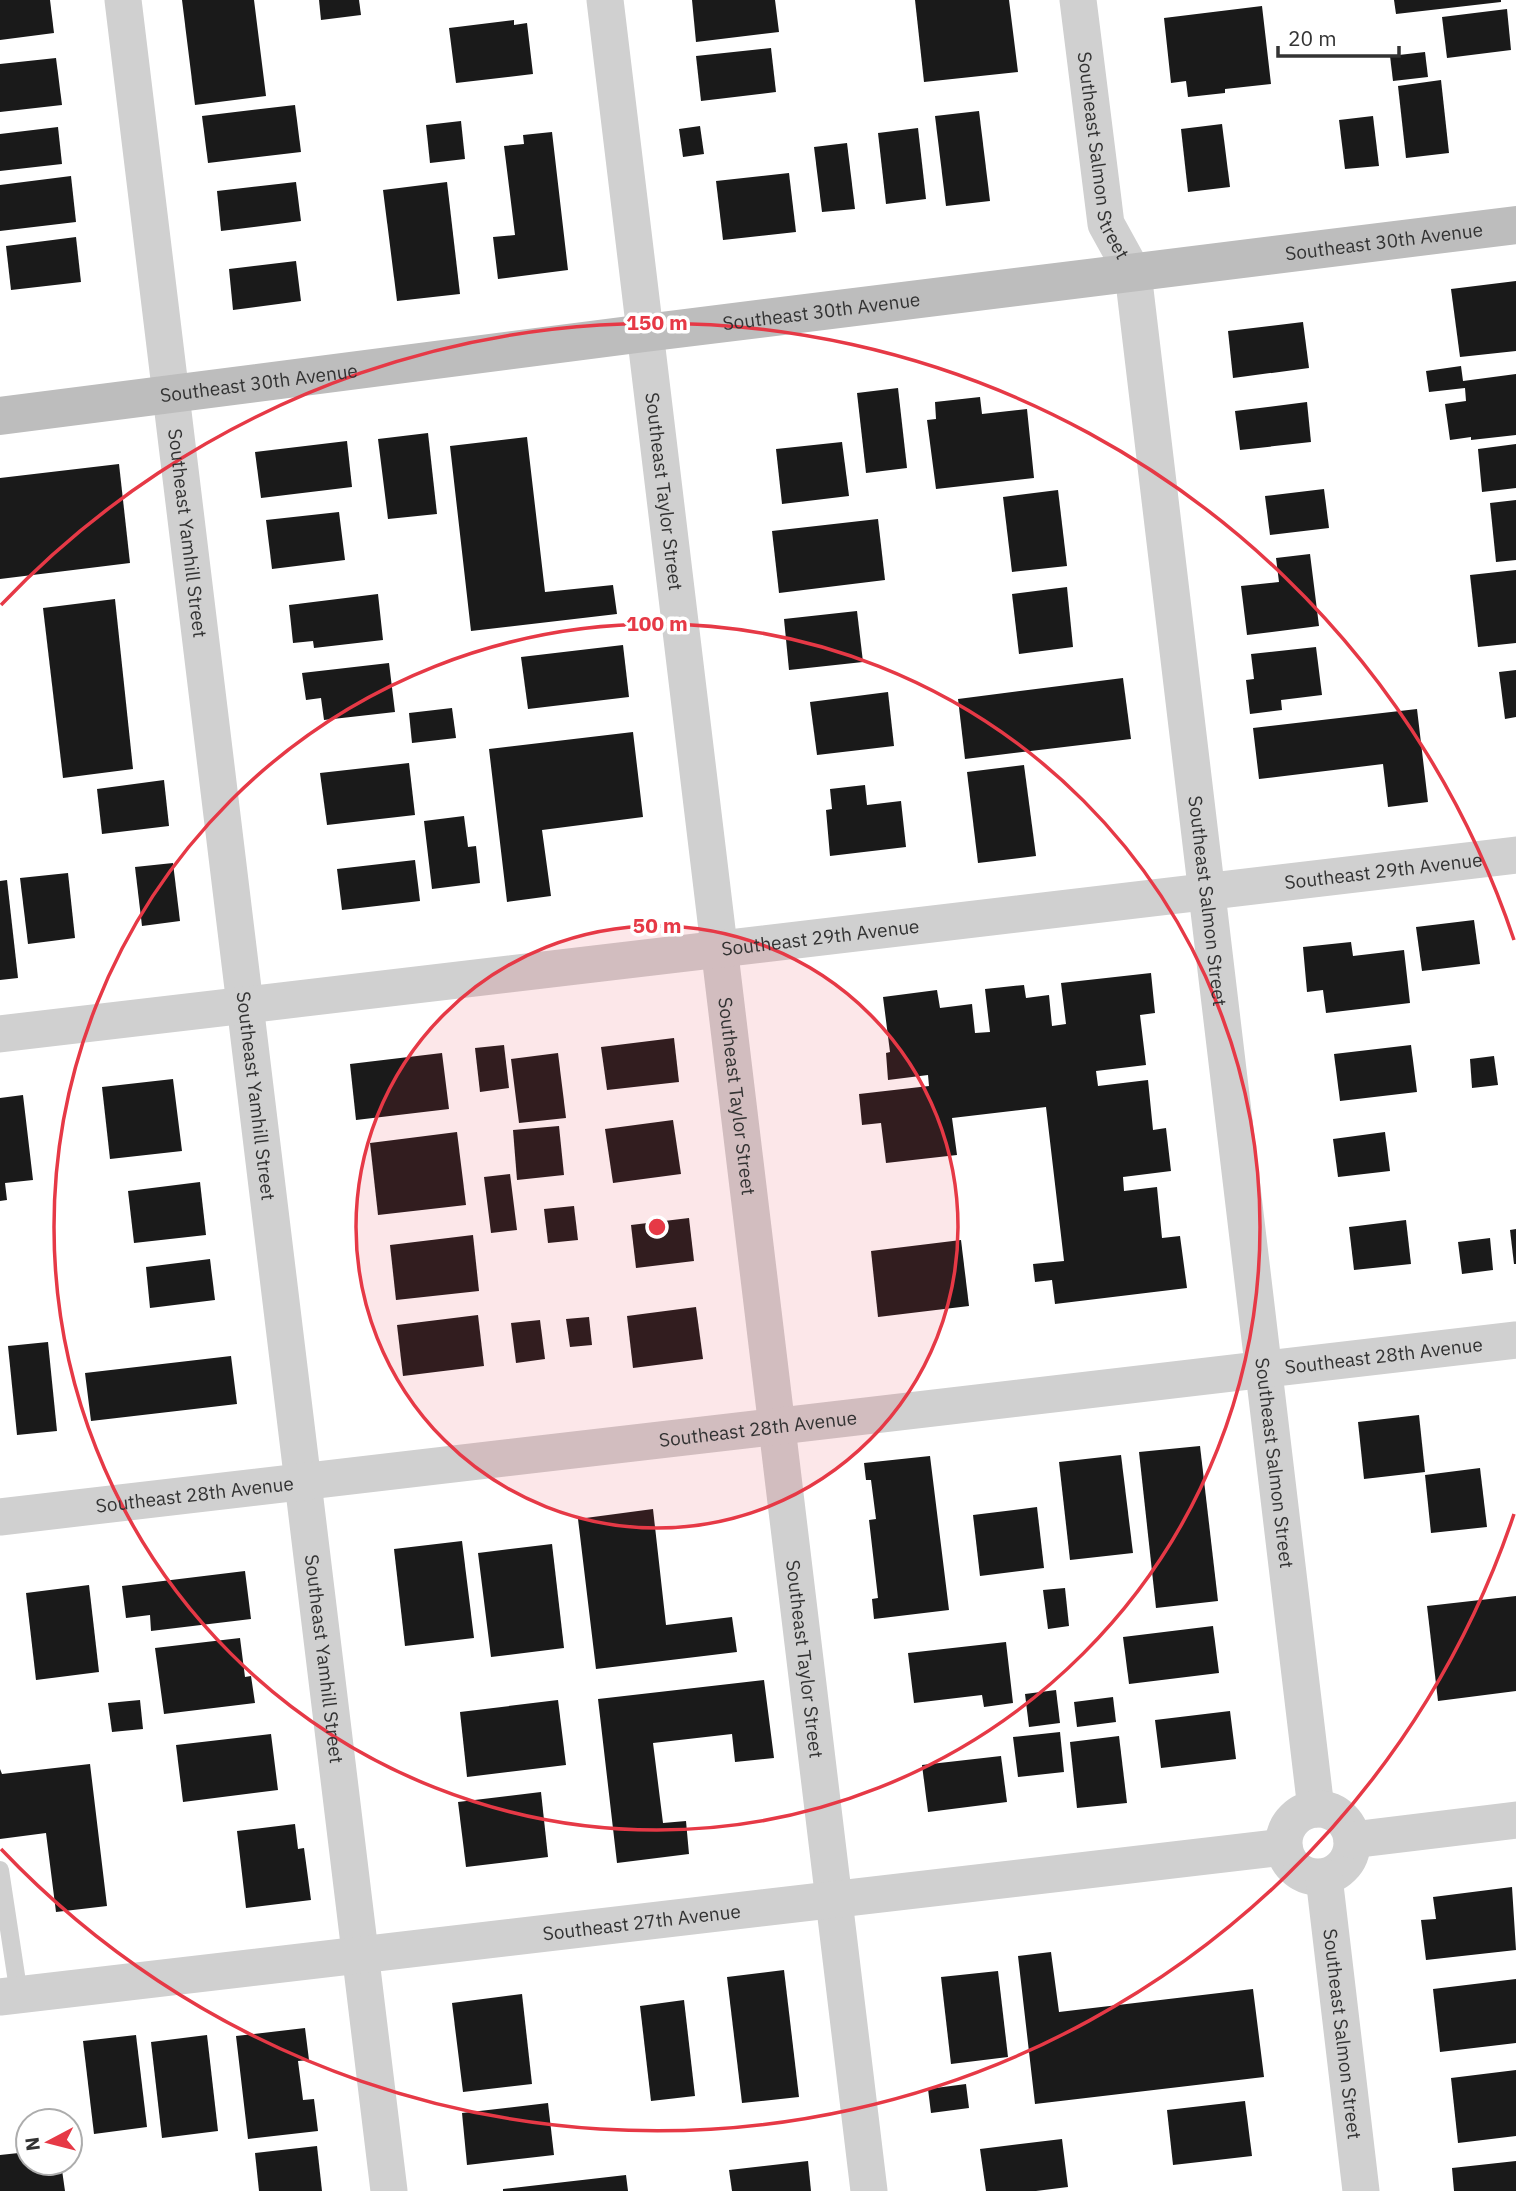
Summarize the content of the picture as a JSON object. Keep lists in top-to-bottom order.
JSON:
{
  "streets": {
    "street": [
      "Southeast Salmon Street",
      "Southeast 30th Avenue",
      "Southeast Taylor Street",
      "Southeast Yamhill Street",
      "Southeast 29th Avenue",
      "Southeast 28th Avenue",
      "Southeast 27th Avenue"
    ]
  },
  "crossings": [
    ["Southeast Salmon Street", "Southeast 30th Avenue"],
    ["Southeast Salmon Street", "Southeast 29th Avenue"],
    ["Southeast Salmon Street", "Southeast 28th Avenue"],
    ["Southeast Salmon Street", "Southeast 27th Avenue"],
    ["Southeast 30th Avenue", "Southeast Taylor Street"],
    ["Southeast 30th Avenue", "Southeast Yamhill Street"],
    ["Southeast Taylor Street", "Southeast 29th Avenue"],
    ["Southeast Taylor Street", "Southeast 28th Avenue"],
    ["Southeast Taylor Street", "Southeast 27th Avenue"],
    ["Southeast Yamhill Street", "Southeast 29th Avenue"],
    ["Southeast Yamhill Street", "Southeast 28th Avenue"],
    ["Southeast Yamhill Street", "Southeast 27th Avenue"]
  ],
  "scale_bar": "20 m",
  "north": "left",
  "rings": ["150 m", "100 m", "50 m"]
}
